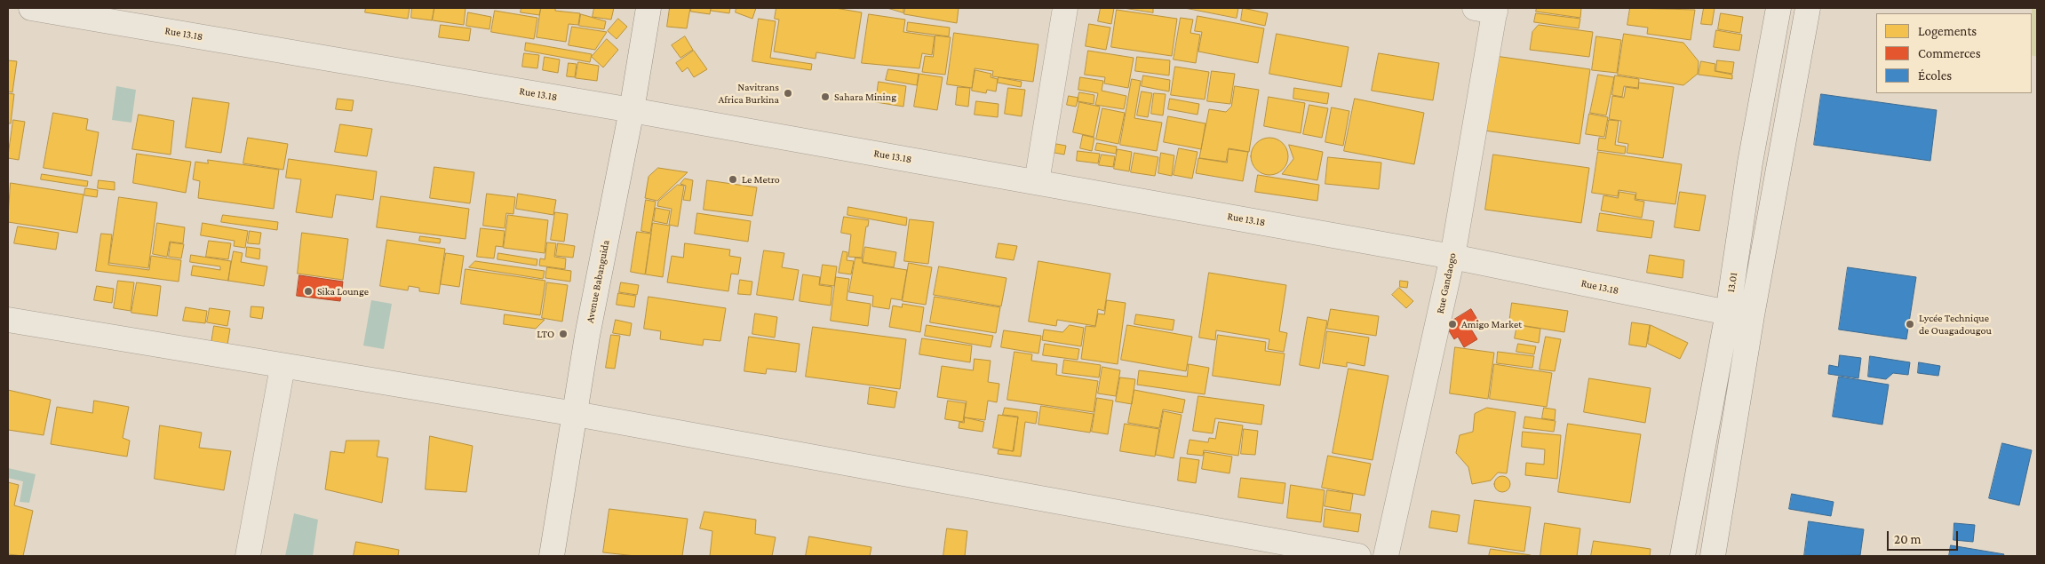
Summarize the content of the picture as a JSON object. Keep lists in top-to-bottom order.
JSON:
{
  "streets": {
    "street": [
      "Rue 13.18",
      "Avenue Babanguida",
      "13.01",
      "Rue Gandaogo"
    ]
  },
  "crossings": [
    ["Rue 13.18", "Avenue Babanguida"],
    ["Rue 13.18", "13.01"],
    ["Rue 13.18", "Rue Gandaogo"]
  ],
  "places": [
    "Navitrans Africa Burkina",
    "Sahara Mining",
    "Le Metro",
    "Sika Lounge",
    "Amigo Market",
    "Lycée Technique de Ouagadougou",
    "LTO"
  ],
  "legend": ["Logements", "Commerces", "Écoles"],
  "scale_bar": "20 m"
}
